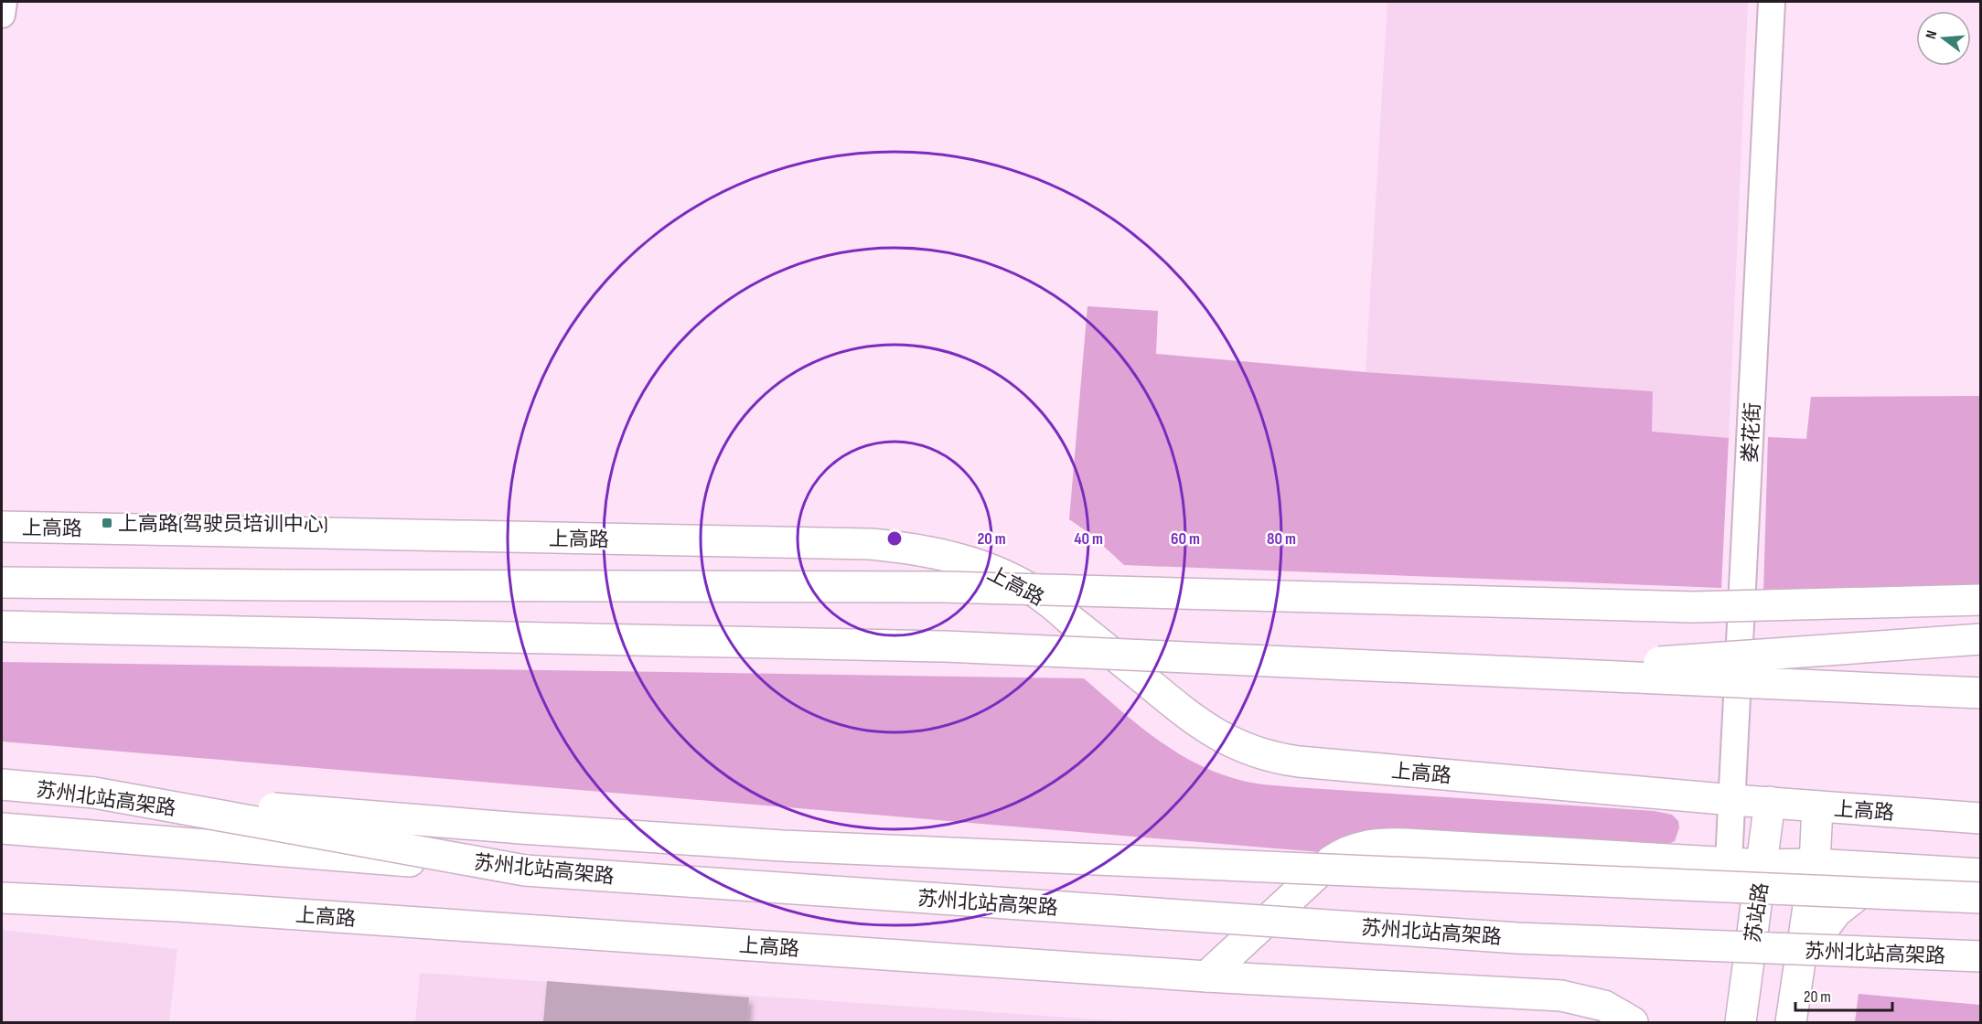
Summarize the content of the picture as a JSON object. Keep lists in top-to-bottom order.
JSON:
{
  "streets": {
    "main road": ["上高路", "苏州北站高架路", "苏站路"],
    "street": ["娄花街"]
  },
  "crossings": [
    ["娄花街", "上高路"],
    ["上高路", "苏站路"]
  ],
  "places": {
    "transit": ["上高路(驾驶员培训中心)"]
  },
  "scale_bar": "20 m",
  "north": "left",
  "rings": [
    "20 m",
    "40 m",
    "60 m",
    "80 m"
  ]
}
